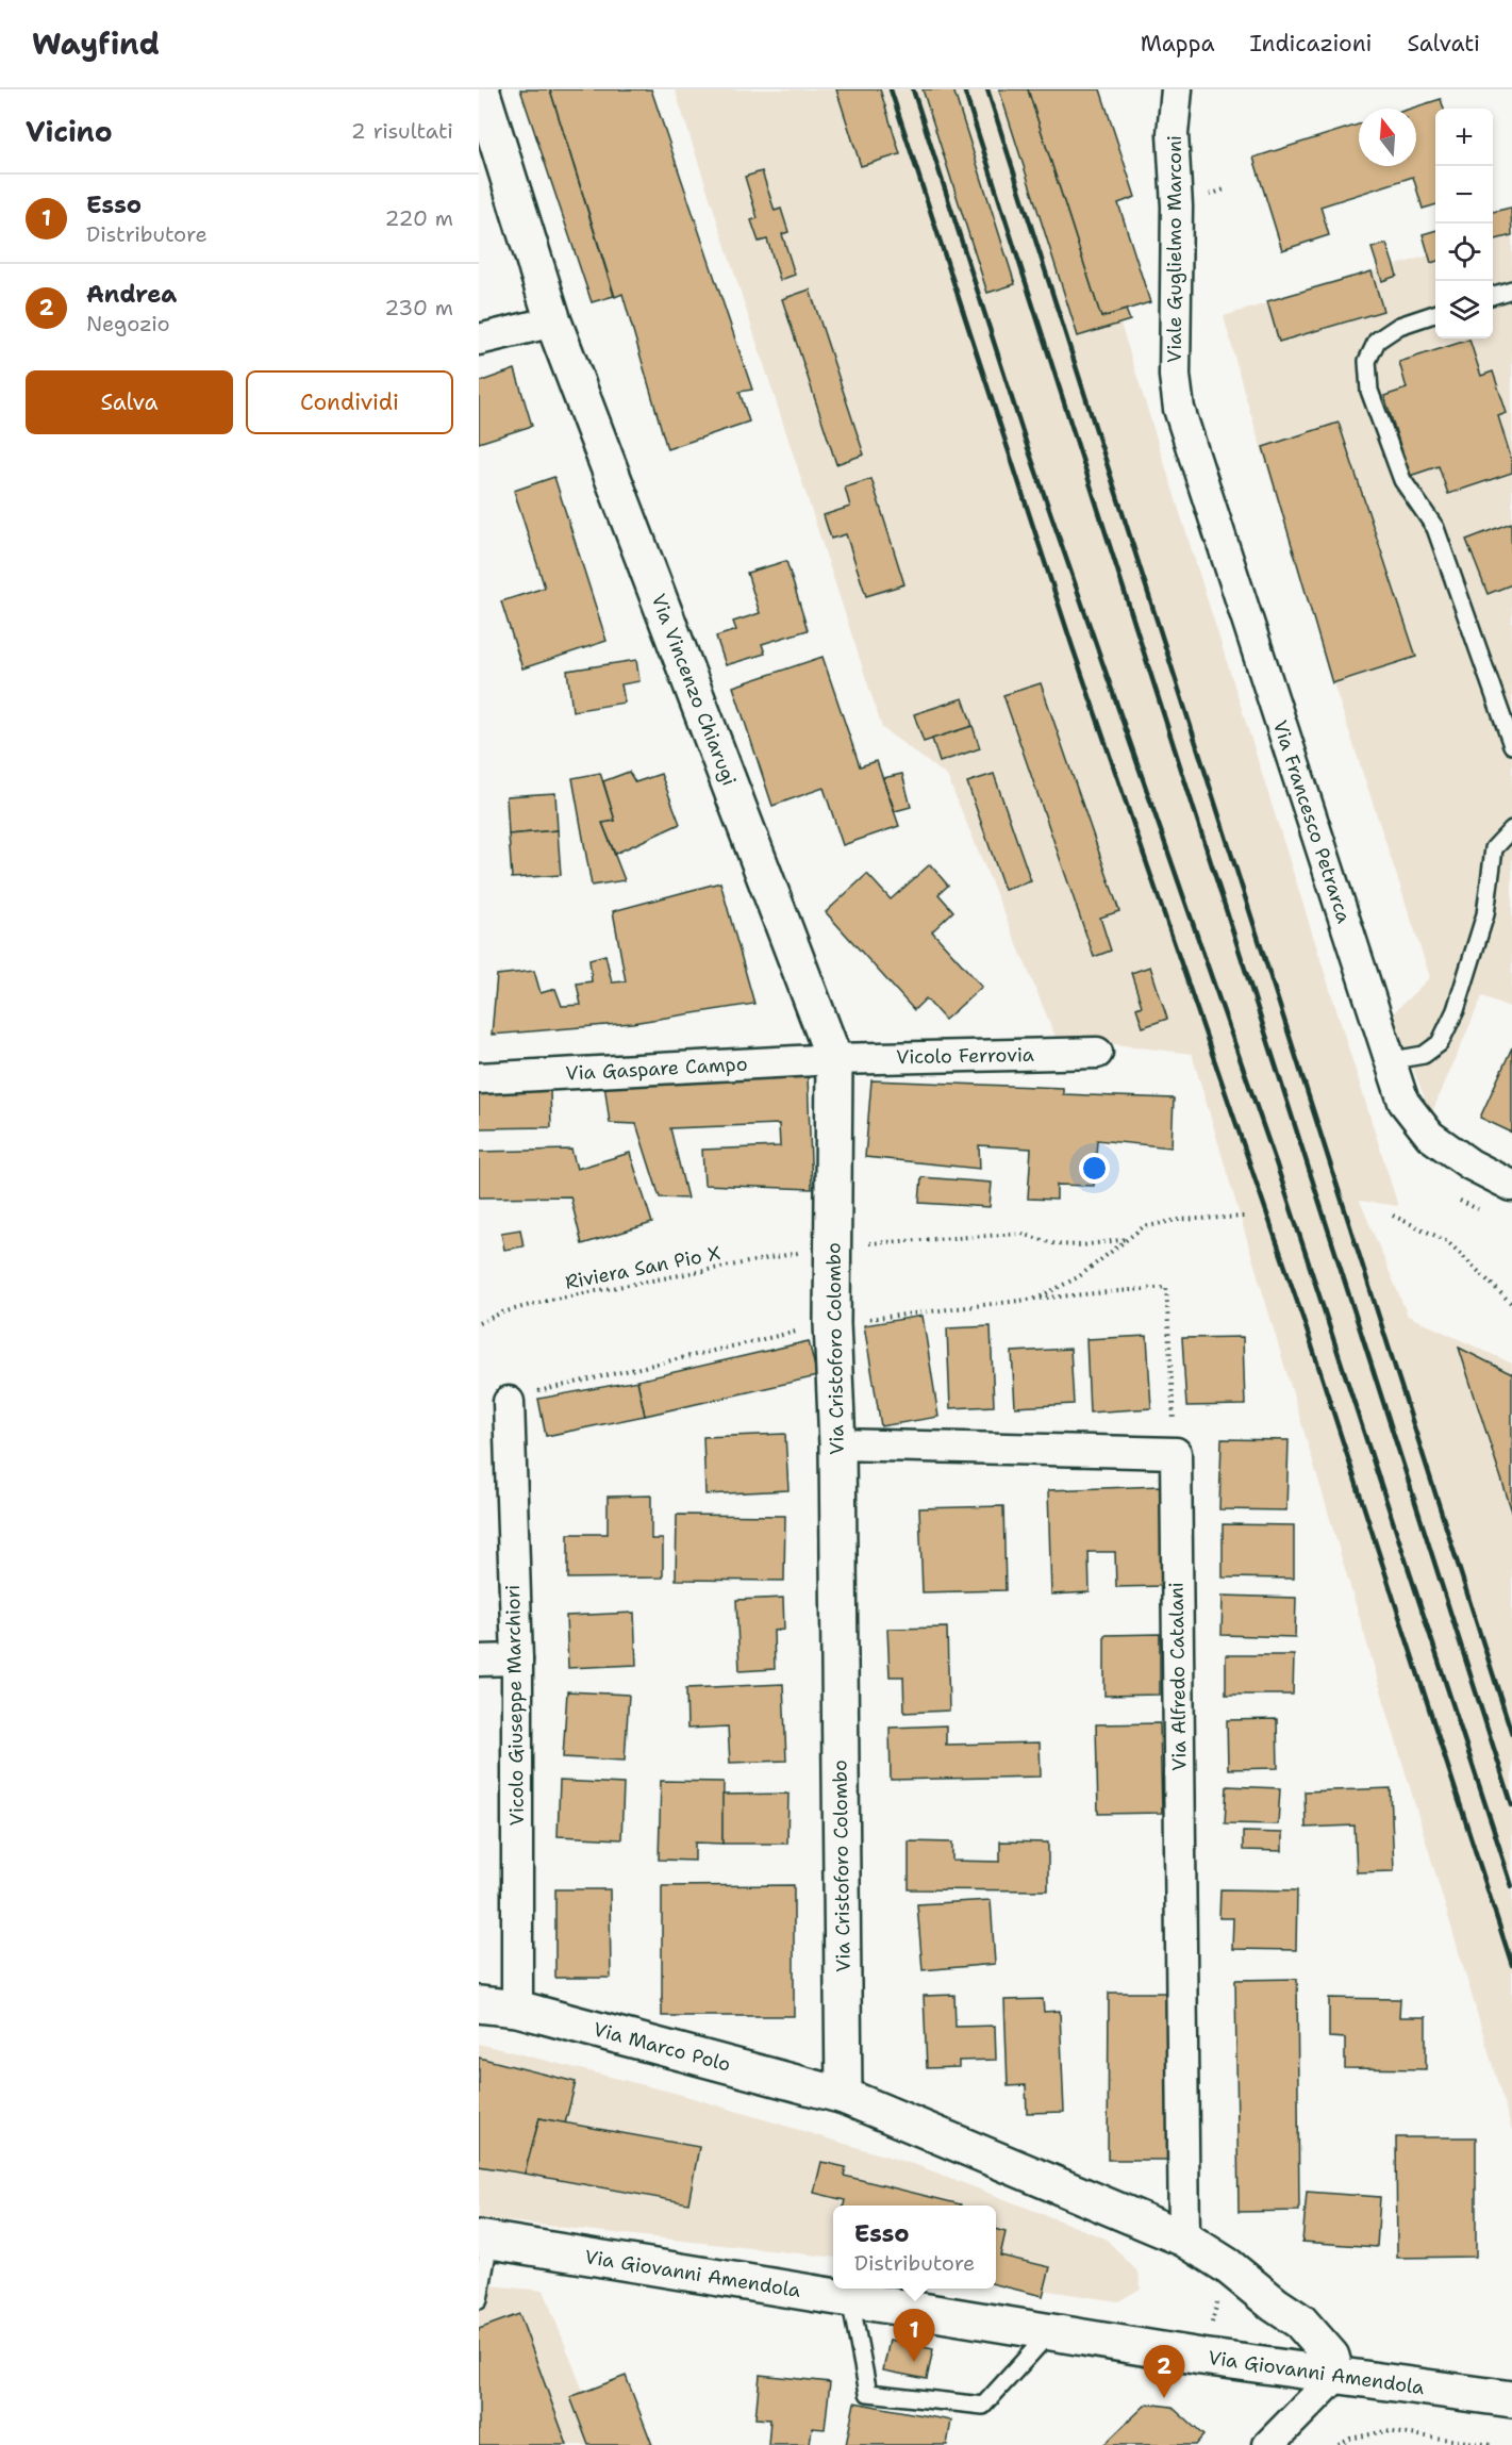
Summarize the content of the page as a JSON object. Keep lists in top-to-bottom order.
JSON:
{
  "streets": {
    "street": [
      "Viale Guglielmo Marconi",
      "Via Vincenzo Chiarugi",
      "Via Francesco Petrarca",
      "Vicolo Ferrovia",
      "Via Gaspare Campo",
      "Via Cristoforo Colombo",
      "Via Alfredo Catalani",
      "Vicolo Giuseppe Marchiori",
      "Via Marco Polo",
      "Via Giovanni Amendola"
    ],
    "path": ["Riviera San Pio X"]
  },
  "crossings": [
    ["Viale Guglielmo Marconi", "Via Francesco Petrarca"],
    ["Via Vincenzo Chiarugi", "Vicolo Ferrovia"],
    ["Via Vincenzo Chiarugi", "Via Gaspare Campo"],
    ["Via Vincenzo Chiarugi", "Via Cristoforo Colombo"],
    ["Vicolo Ferrovia", "Via Gaspare Campo"],
    ["Vicolo Ferrovia", "Via Cristoforo Colombo"],
    ["Via Gaspare Campo", "Via Cristoforo Colombo"],
    ["Via Cristoforo Colombo", "Via Marco Polo"],
    ["Vicolo Giuseppe Marchiori", "Via Marco Polo"]
  ],
  "north": "top",
  "page": {
    "header": "Wayfind",
    "nav": ["Mappa", "Indicazioni", "Salvati"],
    "heading": ["Vicino", "2 risultati"],
    "map_buttons": ["+", "−"],
    "list": [
      {
        "mark": "1",
        "name": "Esso",
        "note": "Distributore",
        "value": "220 m"
      },
      {
        "mark": "2",
        "name": "Andrea",
        "note": "Negozio",
        "value": "230 m"
      }
    ],
    "buttons": ["Salva", "Condividi"],
    "popup": ["Esso", "Distributore"],
    "pins": ["1", "2"]
  }
}
